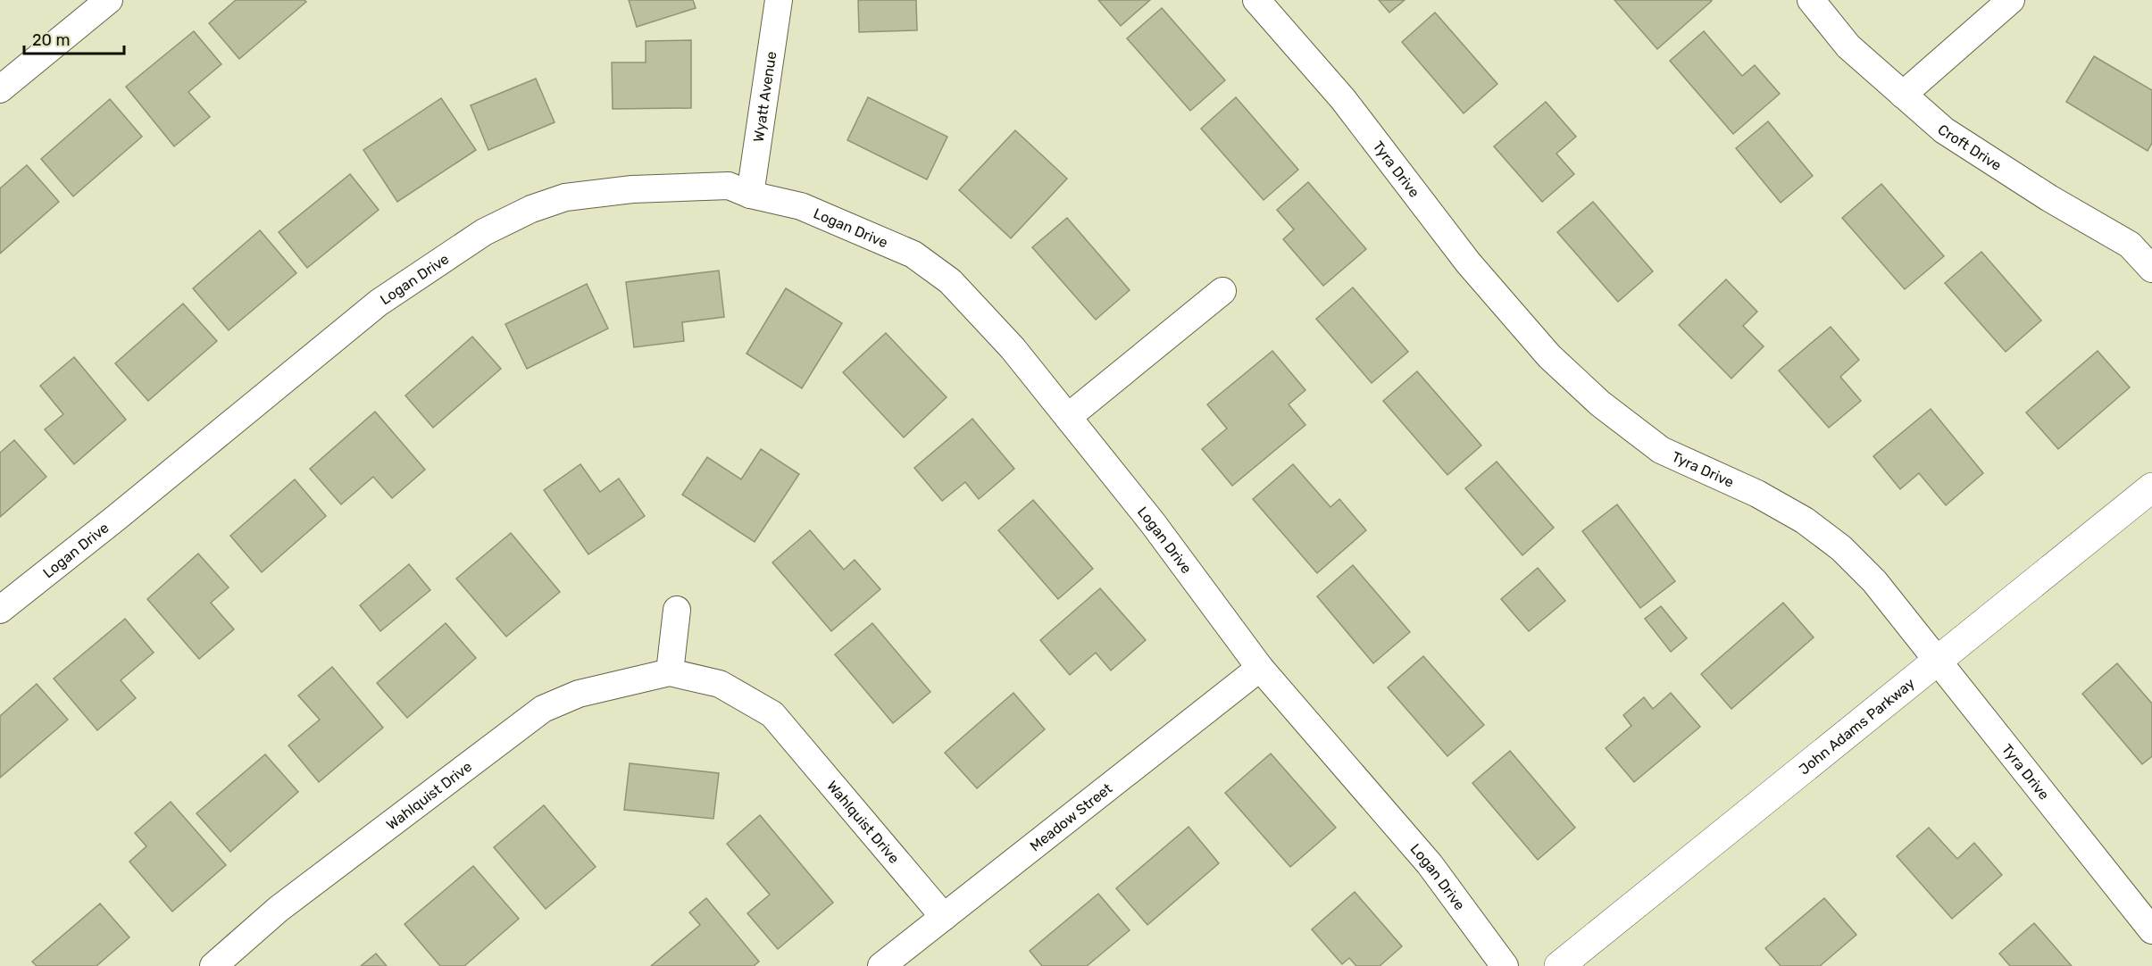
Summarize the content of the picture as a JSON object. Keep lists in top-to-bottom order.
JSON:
{
  "streets": {
    "street": [
      "Wyatt Avenue",
      "Croft Drive",
      "Tyra Drive",
      "Logan Drive",
      "John Adams Parkway",
      "Wahlquist Drive",
      "Meadow Street"
    ]
  },
  "crossings": [
    ["Wyatt Avenue", "Logan Drive"],
    ["Tyra Drive", "John Adams Parkway"],
    ["Logan Drive", "Meadow Street"],
    ["Wahlquist Drive", "Meadow Street"]
  ],
  "scale_bar": "20 m"
}
